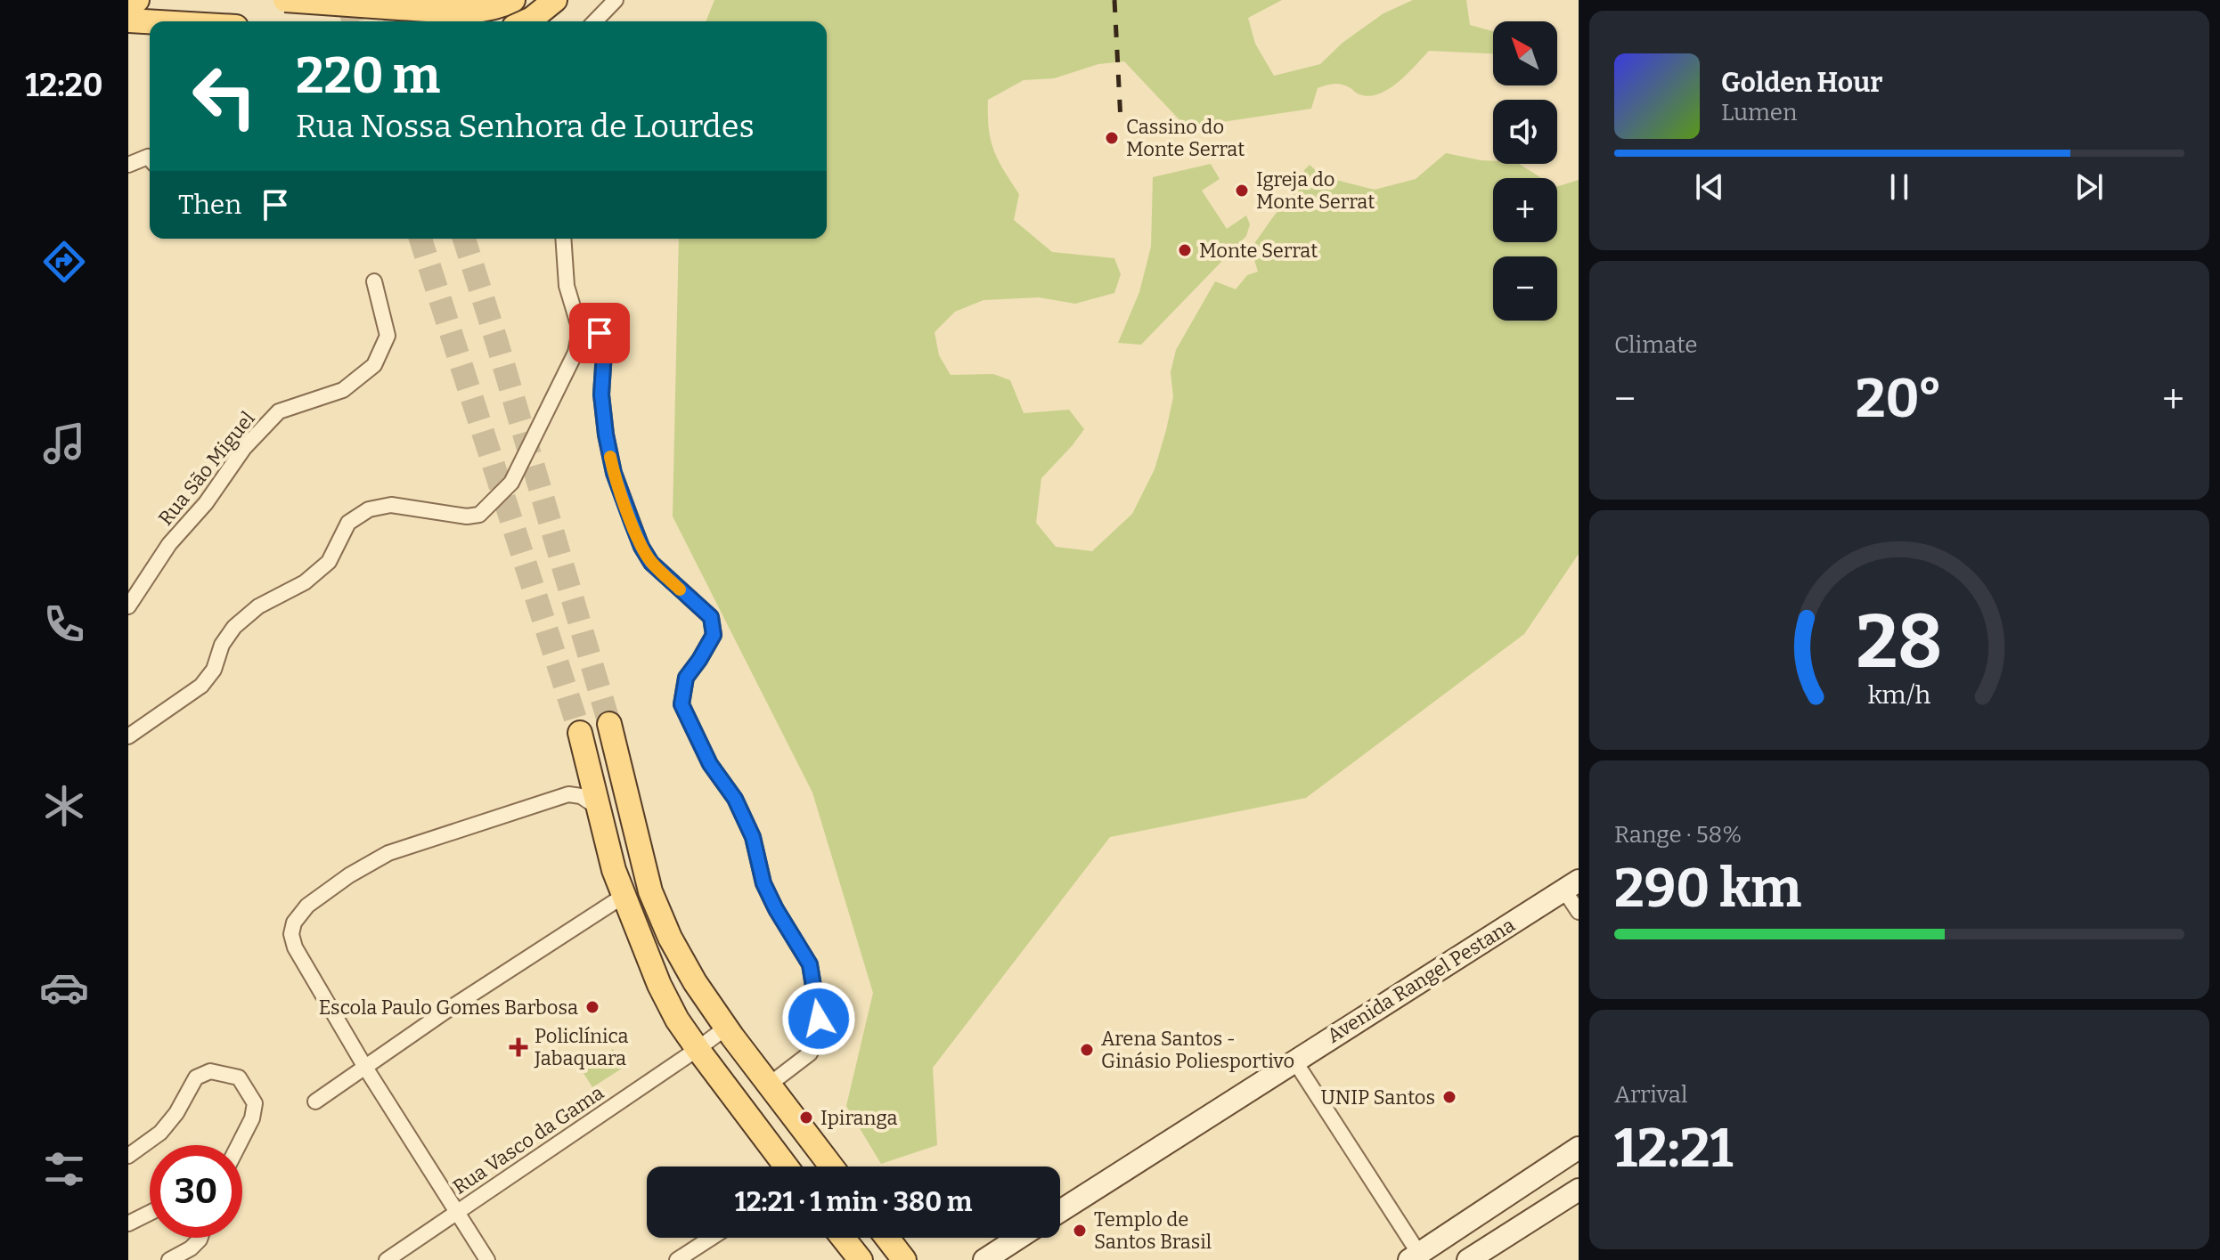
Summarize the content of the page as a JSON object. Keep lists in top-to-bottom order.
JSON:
{
  "streets": {
    "main road": ["Avenida Rangel Pestana"],
    "street": ["Rua São Miguel", "Rua Vasco da Gama"]
  },
  "places": {
    "other": [
      "Cassino do Monte Serrat",
      "Igreja do Monte Serrat",
      "Monte Serrat",
      "Escola Paulo Gomes Barbosa",
      "Arena Santos - Ginásio Poliesportivo",
      "UNIP Santos",
      "Ipiranga",
      "Templo de Santos Brasil"
    ],
    "health": ["Policlínica Jabaquara"]
  },
  "north": "top left",
  "page": {
    "tabs": "12:20",
    "map_buttons": ["+", "−"],
    "turn": ["220 m", "Rua Nossa Senhora de Lourdes"],
    "song": ["Golden Hour", "Lumen"],
    "then": "Then",
    "tile": [
      "Climate",
      ["Range · 58%", "290 km"],
      ["Arrival", "12:21"]
    ],
    "heat": ["−", "20°", "+"],
    "limit": "30",
    "trip": "12:21 · 1 min · 380 m",
    "gauge": ["28", "km/h"]
  }
}
